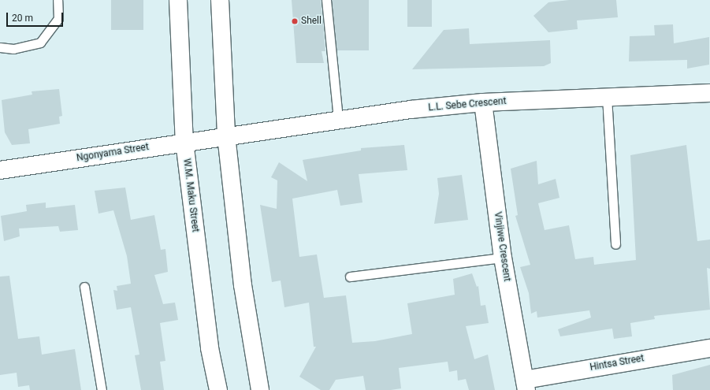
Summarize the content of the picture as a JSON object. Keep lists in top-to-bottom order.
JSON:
{
  "streets": {
    "street": [
      "L.L. Sebe Crescent",
      "Ngonyama Street",
      "W.M. Maku Street",
      "Vinjiwe Crescent",
      "Hintsa Street"
    ]
  },
  "crossings": [
    ["L.L. Sebe Crescent", "Ngonyama Street"],
    ["L.L. Sebe Crescent", "Vinjiwe Crescent"],
    ["Ngonyama Street", "W.M. Maku Street"],
    ["Vinjiwe Crescent", "Hintsa Street"]
  ],
  "places": ["Shell"],
  "scale_bar": "20 m"
}
